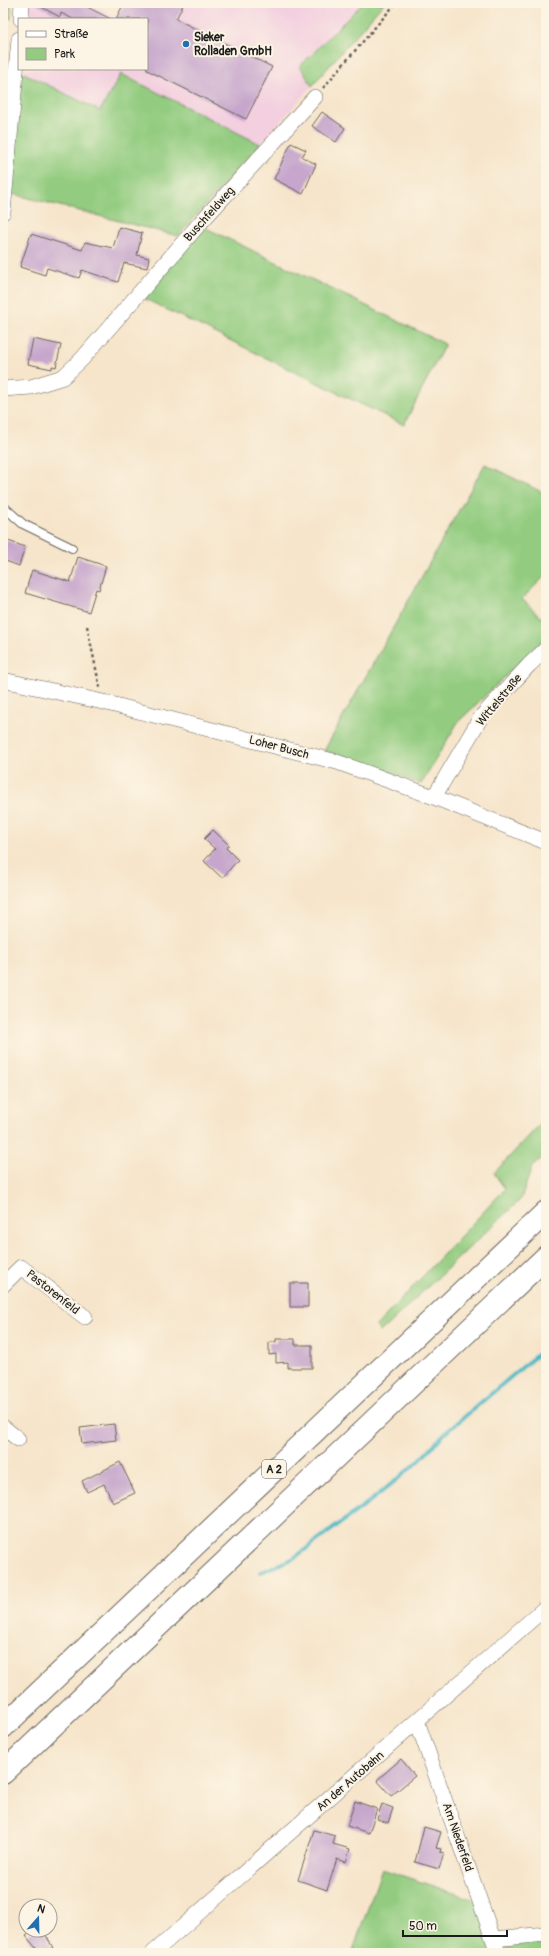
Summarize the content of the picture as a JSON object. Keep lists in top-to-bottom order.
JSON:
{
  "streets": {
    "highway": ["A 2"],
    "street": [
      "Buschfeldweg",
      "Wittelstraße",
      "Loher Busch",
      "Pastorenfeld",
      "An der Autobahn",
      "Am Niederfeld"
    ]
  },
  "crossings": [
    ["Wittelstraße", "Loher Busch"],
    ["An der Autobahn", "Am Niederfeld"]
  ],
  "places": ["Sieker Rolladen GmbH"],
  "legend": ["Straße", "Park"],
  "scale_bar": "50 m",
  "north": "top"
}
